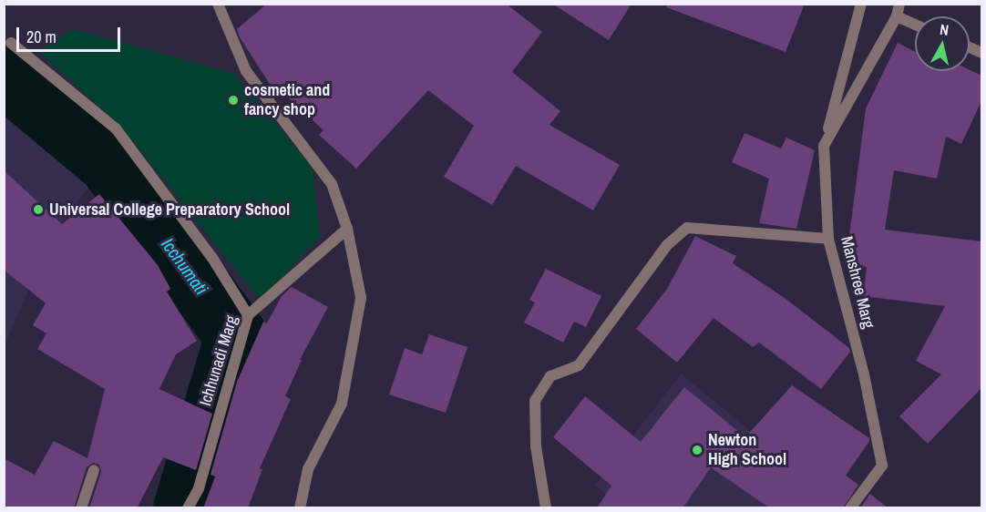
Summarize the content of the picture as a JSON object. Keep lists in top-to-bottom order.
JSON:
{
  "streets": {
    "street": ["Manshree Marg", "Ichhunadi Marg"]
  },
  "water": ["Icchumati"],
  "places": ["cosmetic and fancy shop", "Universal College Preparatory School", "Newton High School"],
  "scale_bar": "20 m",
  "north": "top"
}
